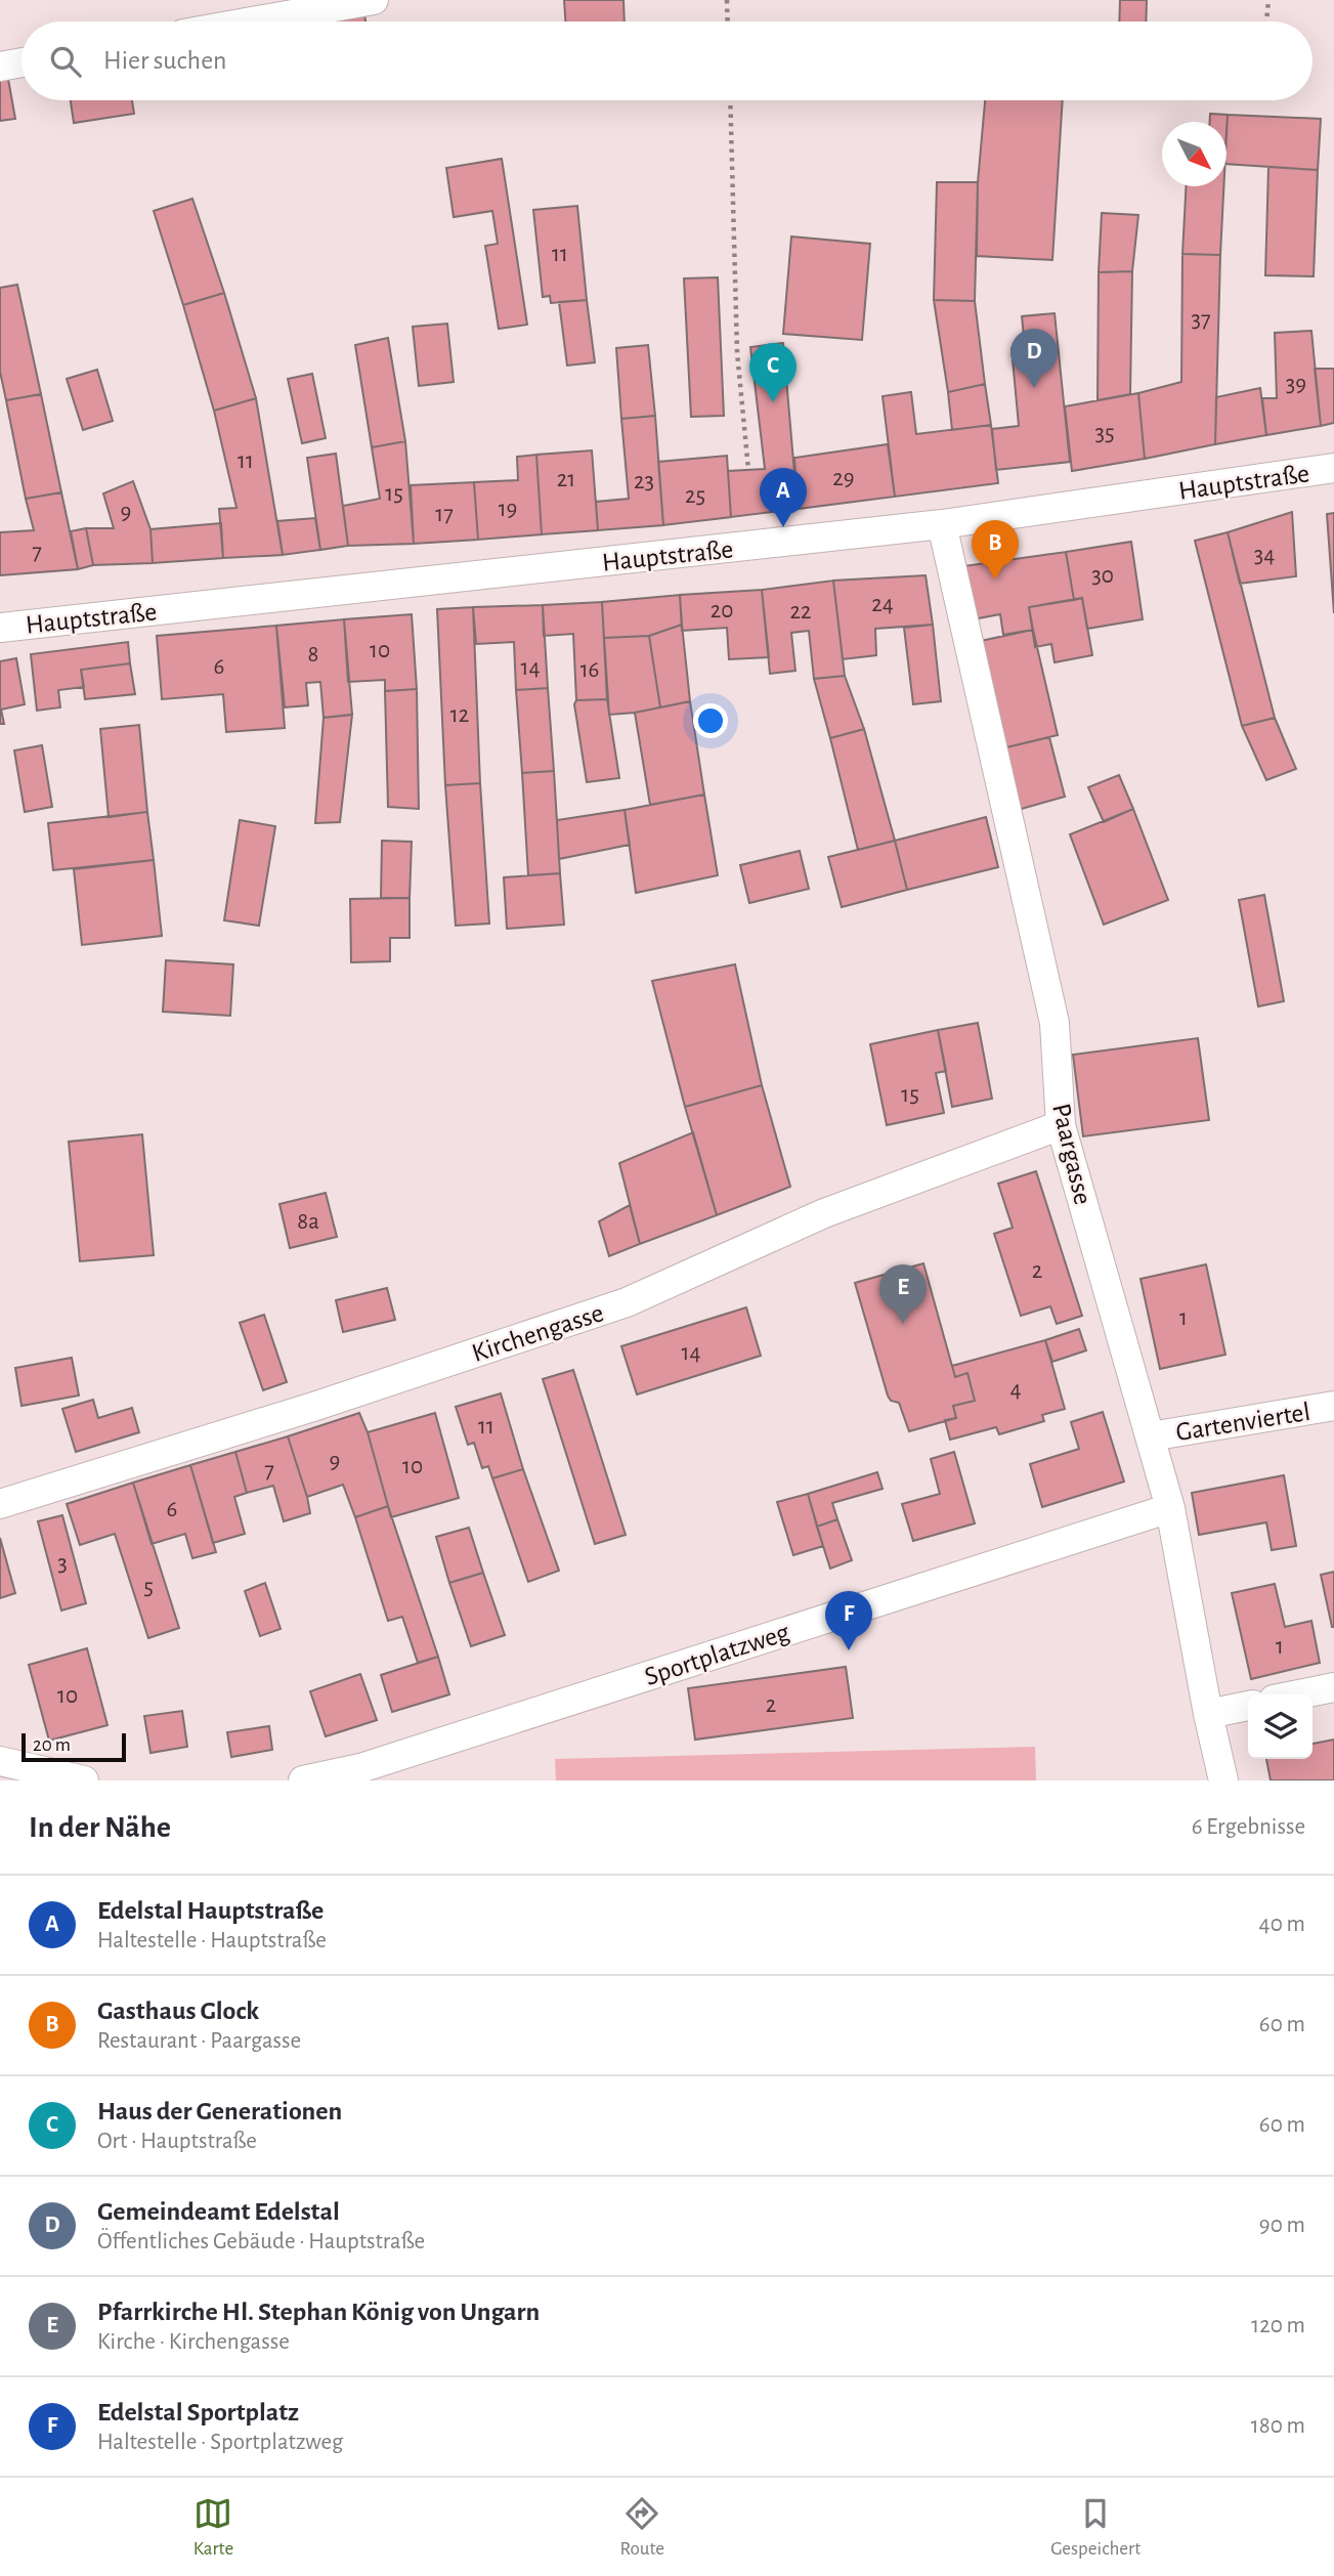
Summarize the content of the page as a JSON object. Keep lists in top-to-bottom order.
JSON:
{
  "streets": {
    "street": [
      "Hauptstraße",
      "Paargasse",
      "Kirchengasse",
      "Gartenviertel",
      "Sportplatzweg"
    ]
  },
  "crossings": [
    ["Hauptstraße", "Paargasse"],
    ["Paargasse", "Kirchengasse"],
    ["Paargasse", "Gartenviertel"],
    ["Paargasse", "Sportplatzweg"]
  ],
  "house_numbers": [
    "11",
    "37",
    "39",
    "35",
    "11",
    "29",
    "21",
    "23",
    "15",
    "25",
    "19",
    "9",
    "17",
    "7",
    "34",
    "30",
    "24",
    "20",
    "22",
    "10",
    "8",
    "6",
    "14",
    "16",
    "12",
    "15",
    "8a",
    "2",
    "1",
    "14",
    "4",
    "11",
    "9",
    "10",
    "7",
    "6",
    "3",
    "5",
    "1",
    "10",
    "2"
  ],
  "scale_bar": "20 m",
  "north": "bottom right",
  "page": {
    "search": "Hier suchen",
    "pins": [
      "D",
      "C",
      "A",
      "B",
      "E",
      "F"
    ],
    "scale": "20 m",
    "heading": ["In der Nähe", "6 Ergebnisse"],
    "list": [
      {
        "mark": "A",
        "name": "Edelstal Hauptstraße",
        "note": "Haltestelle · Hauptstraße",
        "value": "40 m"
      },
      {
        "mark": "B",
        "name": "Gasthaus Glock",
        "note": "Restaurant · Paargasse",
        "value": "60 m"
      },
      {
        "mark": "C",
        "name": "Haus der Generationen",
        "note": "Ort · Hauptstraße",
        "value": "60 m"
      },
      {
        "mark": "D",
        "name": "Gemeindeamt Edelstal",
        "note": "Öffentliches Gebäude · Hauptstraße",
        "value": "90 m"
      },
      {
        "mark": "E",
        "name": "Pfarrkirche Hl. Stephan König von Ungarn",
        "note": "Kirche · Kirchengasse",
        "value": "120 m"
      },
      {
        "mark": "F",
        "name": "Edelstal Sportplatz",
        "note": "Haltestelle · Sportplatzweg",
        "value": "180 m"
      }
    ],
    "nav": ["Karte", "Route", "Gespeichert"]
  }
}
